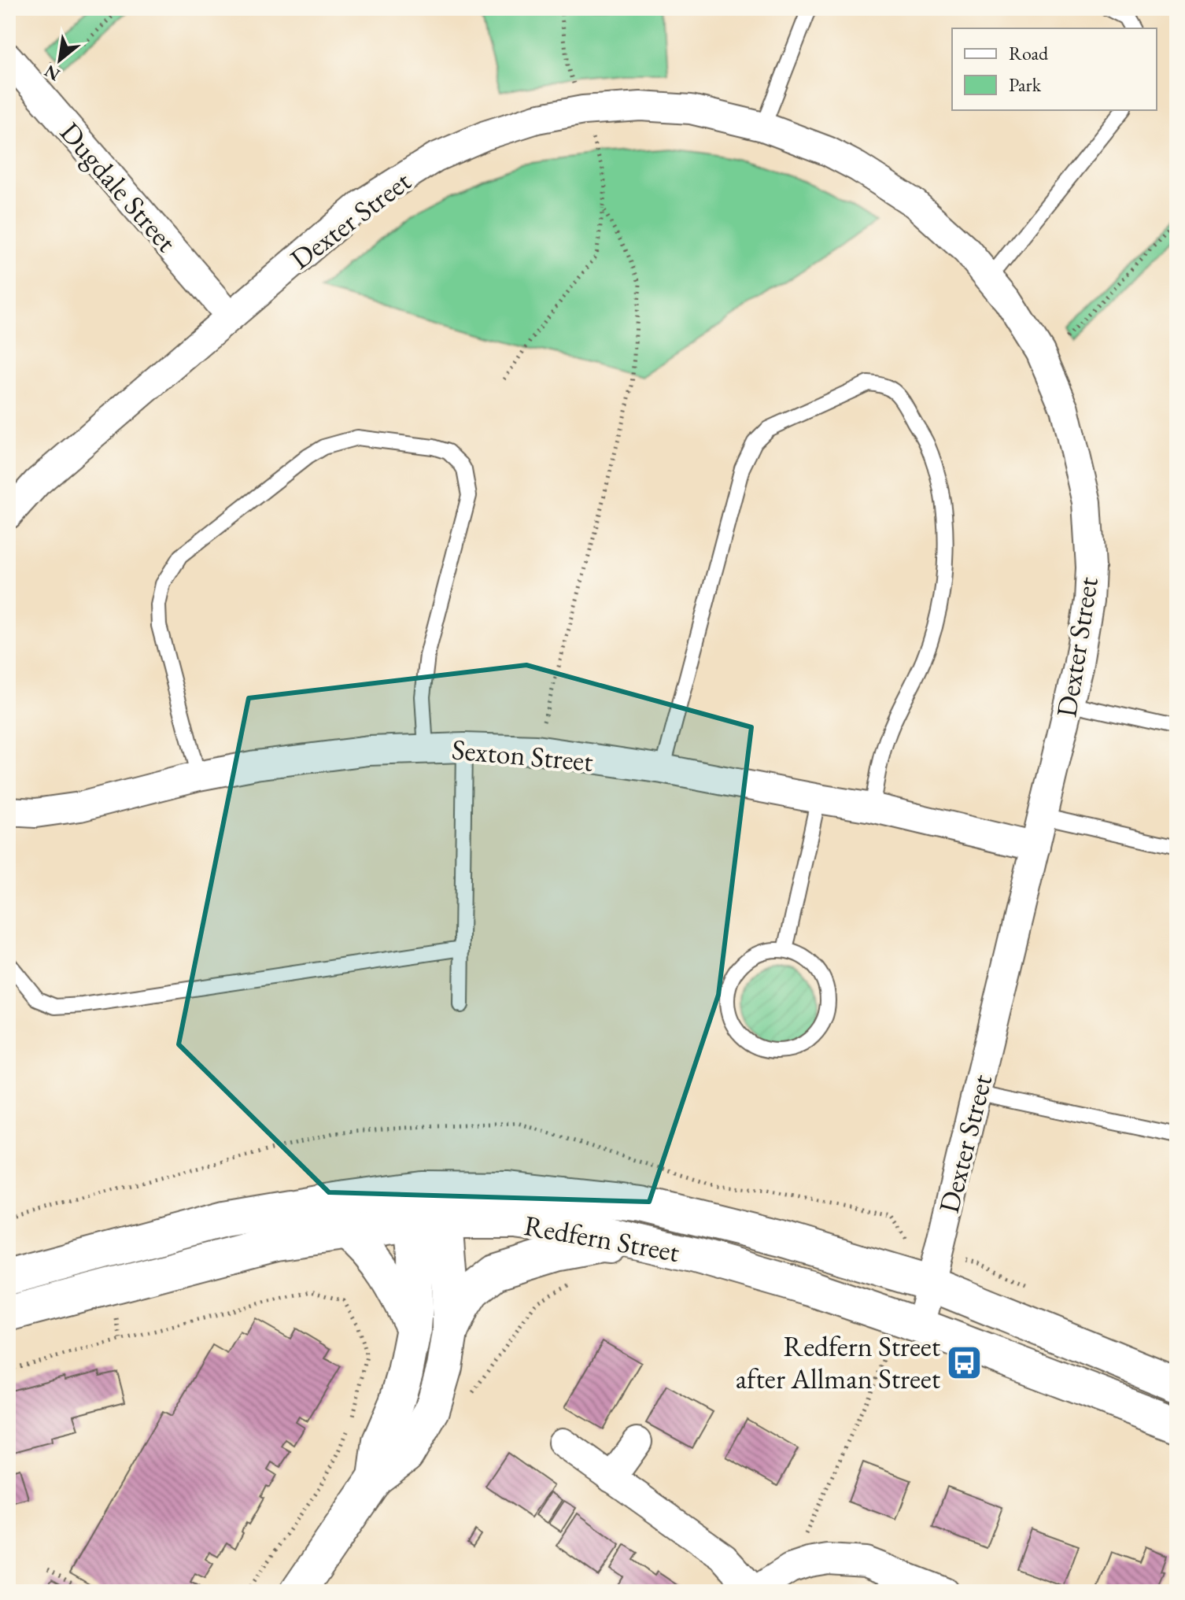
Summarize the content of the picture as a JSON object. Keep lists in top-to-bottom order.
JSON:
{
  "streets": {
    "main road": ["Redfern Street"],
    "street": ["Dugdale Street", "Dexter Street", "Sexton Street"]
  },
  "crossings": [
    ["Dugdale Street", "Dexter Street"],
    ["Dexter Street", "Sexton Street"],
    ["Dexter Street", "Redfern Street"]
  ],
  "places": {
    "bus stop": ["Redfern Street after Allman Street"]
  },
  "legend": ["Road", "Park"],
  "north": "bottom left"
}
